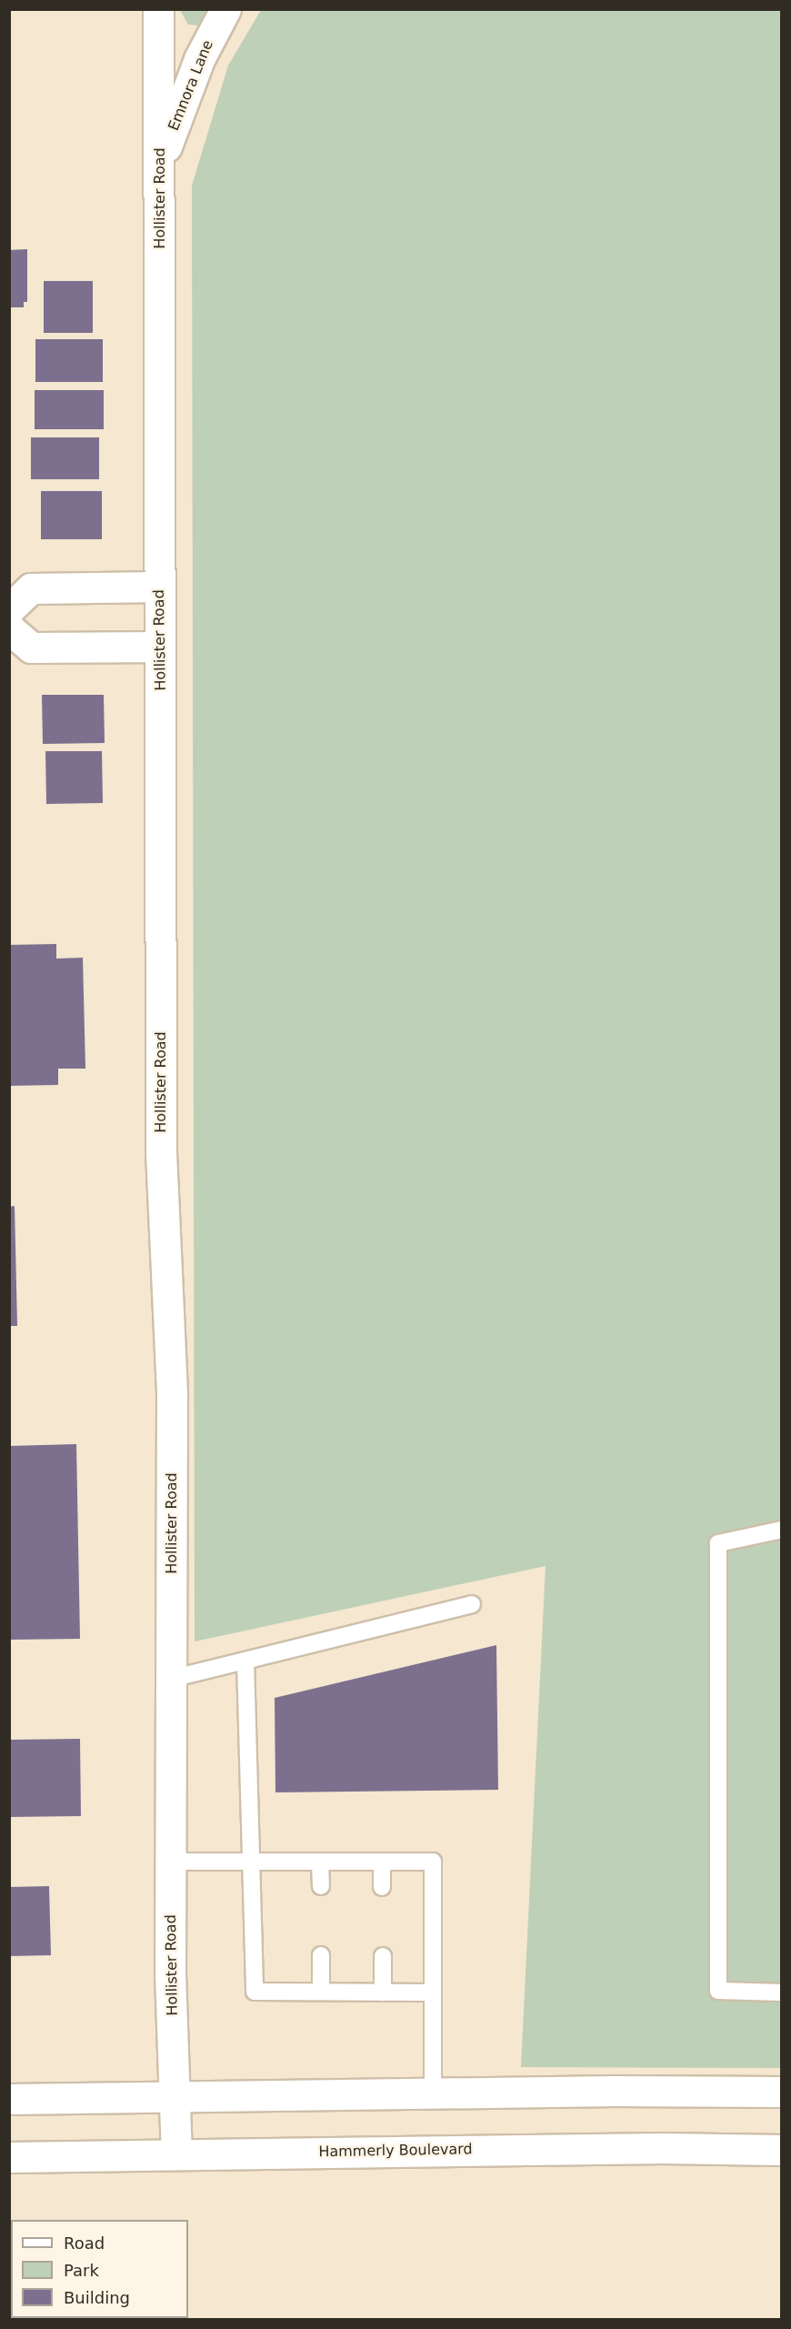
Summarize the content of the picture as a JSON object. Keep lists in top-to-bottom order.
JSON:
{
  "streets": {
    "street": ["Emnora Lane", "Hollister Road", "Hammerly Boulevard"]
  },
  "crossings": [
    ["Emnora Lane", "Hollister Road"],
    ["Hollister Road", "Hammerly Boulevard"]
  ],
  "legend": ["Road", "Park", "Building"]
}
